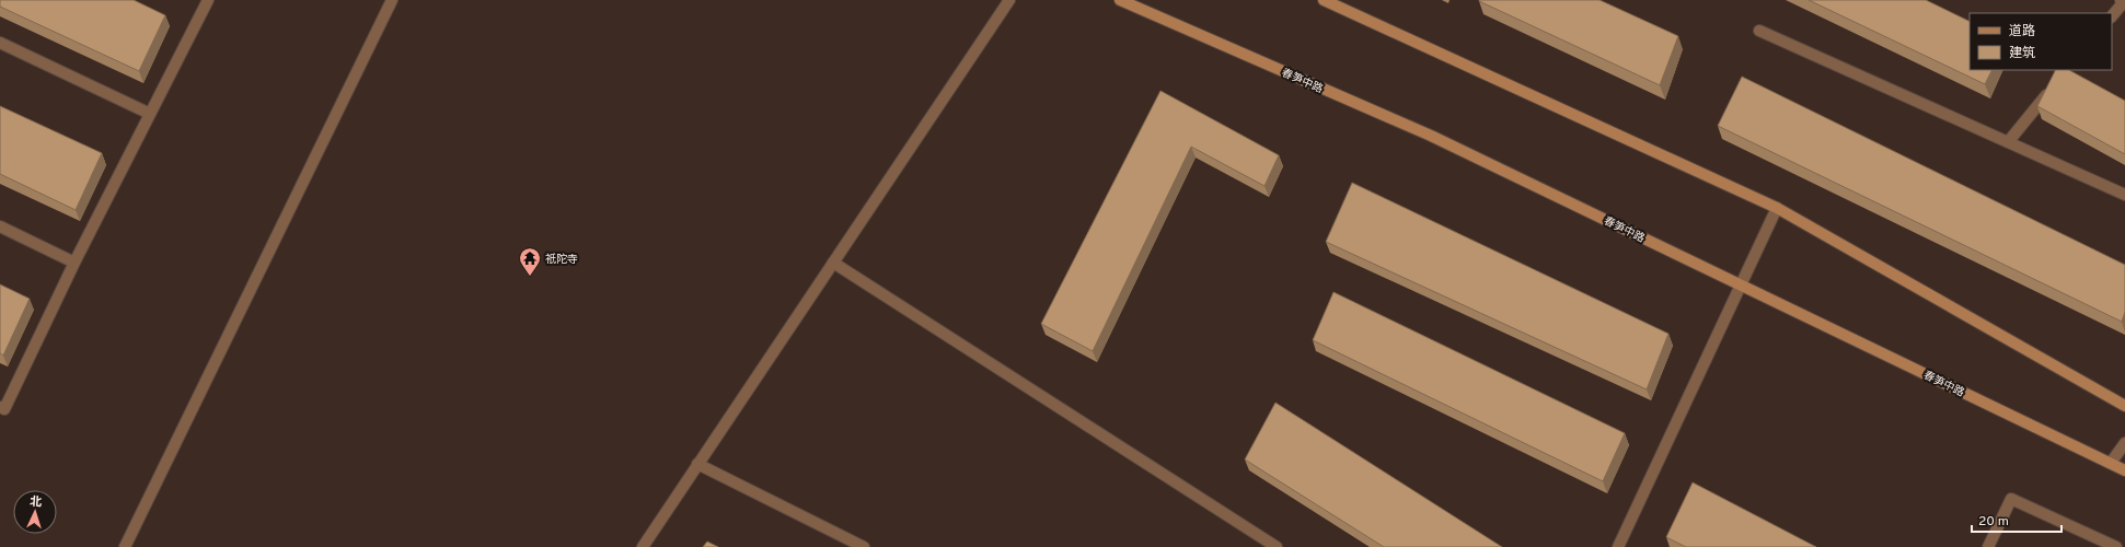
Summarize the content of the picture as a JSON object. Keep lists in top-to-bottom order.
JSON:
{
  "streets": {
    "main road": ["春笋中路"]
  },
  "places": {
    "temple": ["祇陀寺"]
  },
  "legend": ["道路", "建筑"],
  "scale_bar": "20 m",
  "north": "top"
}
